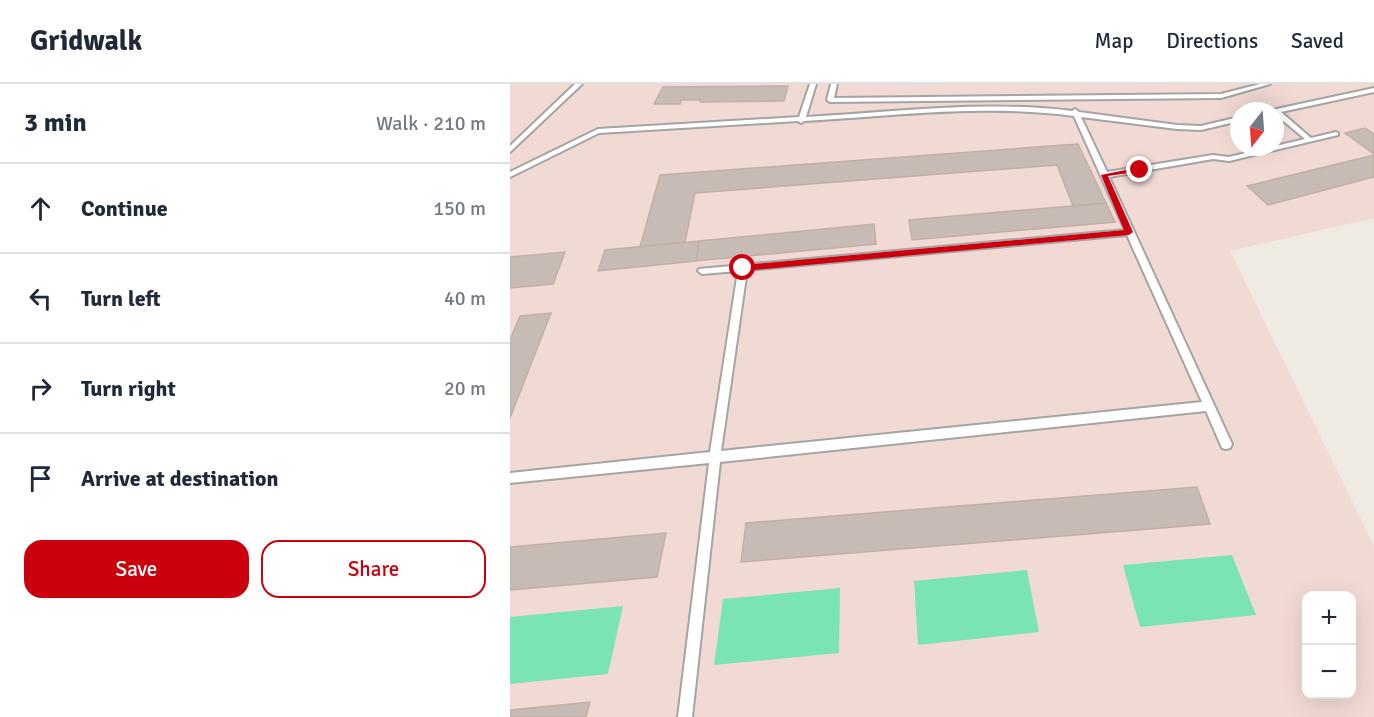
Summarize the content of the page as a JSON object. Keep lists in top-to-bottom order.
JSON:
{
  "north": "bottom",
  "page": {
    "header": "Gridwalk",
    "nav": ["Map", "Directions", "Saved"],
    "heading": ["3 min", "Walk · 210 m"],
    "list": [
      ["Continue", "150 m"],
      ["Turn left", "40 m"],
      ["Turn right", "20 m"],
      "Arrive at destination"
    ],
    "buttons": ["Save", "Share"],
    "map_buttons": ["+", "−"]
  }
}
